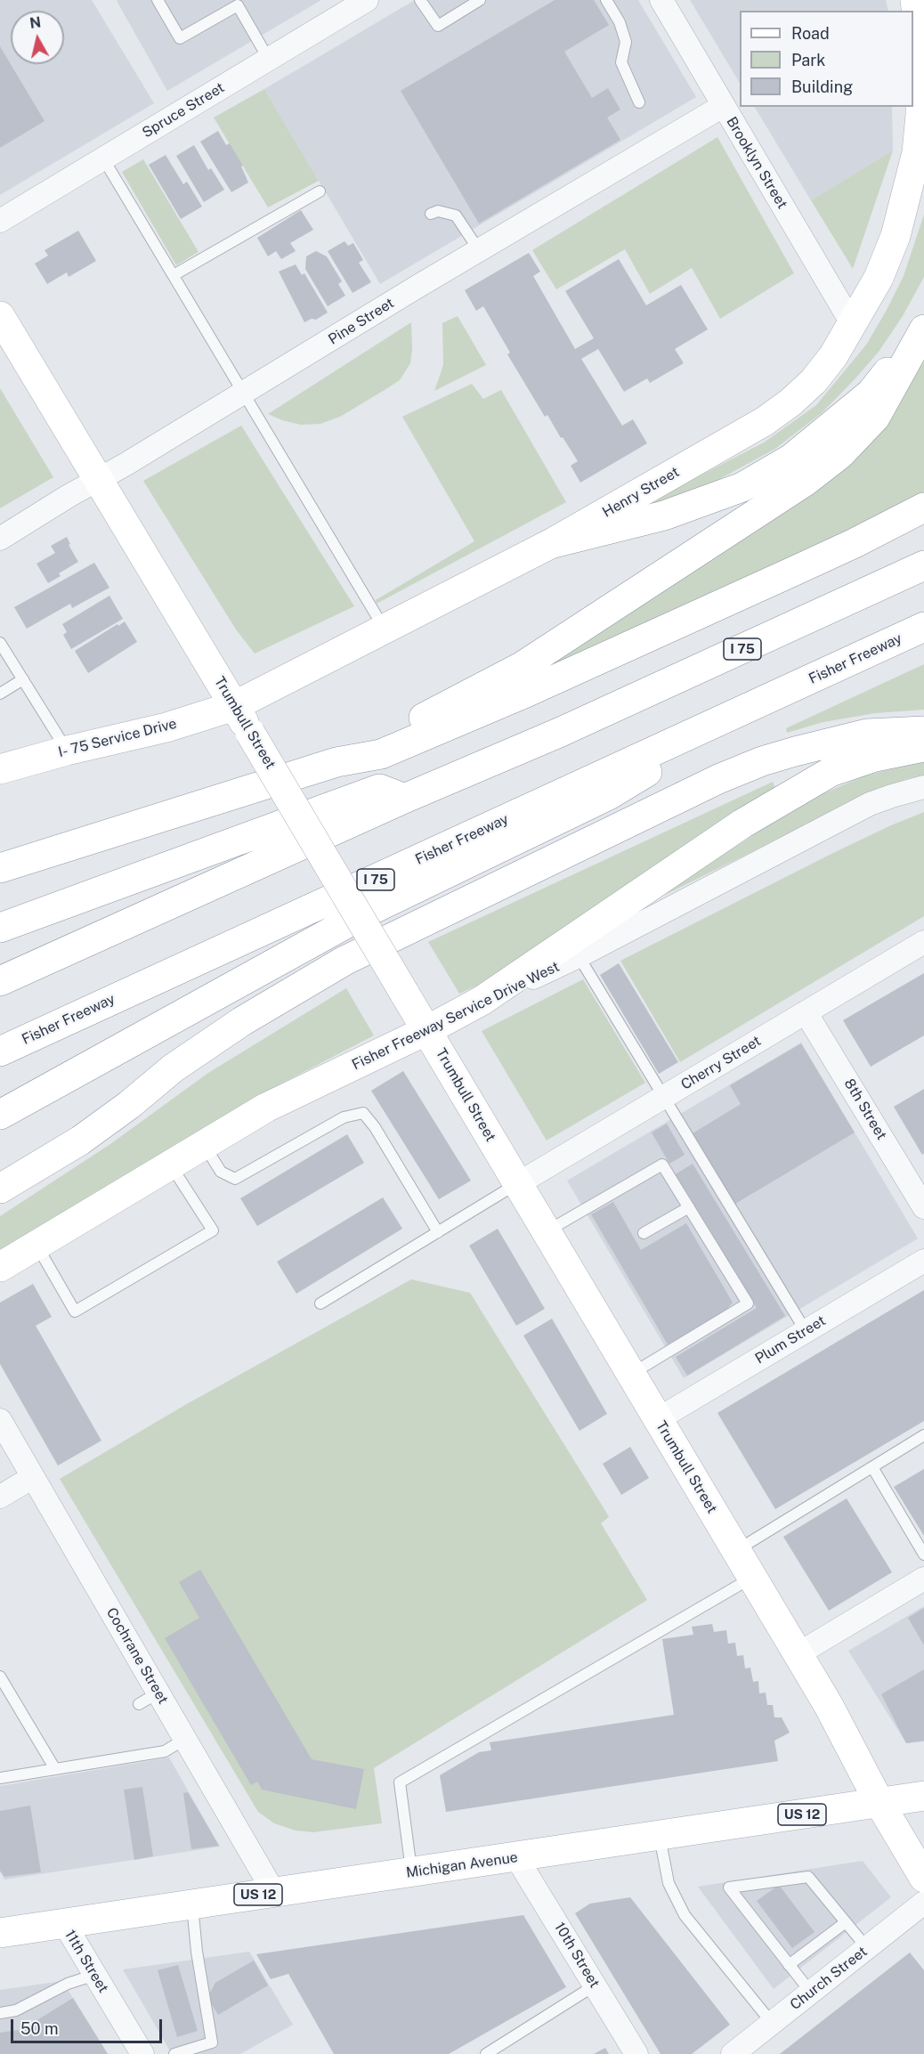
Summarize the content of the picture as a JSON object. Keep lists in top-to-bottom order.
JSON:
{
  "streets": {
    "main road": [
      "Henry Street",
      "I 75",
      "Fisher Freeway",
      "Trumbull Street",
      "I- 75 Service Drive",
      "Fisher Freeway Service Drive West",
      "US 12",
      "Michigan Avenue"
    ],
    "street": [
      "Spruce Street",
      "Brooklyn Street",
      "Pine Street",
      "Cherry Street",
      "8th Street",
      "Plum Street",
      "Cochrane Street",
      "10th Street",
      "11th Street",
      "Church Street"
    ]
  },
  "crossings": [
    ["Brooklyn Street", "Pine Street"],
    ["Brooklyn Street", "Henry Street"],
    ["Pine Street", "Trumbull Street"],
    ["Henry Street", "Trumbull Street"],
    ["Henry Street", "I- 75 Service Drive"],
    ["Trumbull Street", "I- 75 Service Drive"],
    ["Trumbull Street", "Fisher Freeway Service Drive West"],
    ["Trumbull Street", "Cherry Street"],
    ["Trumbull Street", "Plum Street"],
    ["Trumbull Street", "Michigan Avenue"],
    ["Cherry Street", "8th Street"],
    ["Cochrane Street", "Michigan Avenue"],
    ["Michigan Avenue", "10th Street"],
    ["Michigan Avenue", "11th Street"]
  ],
  "legend": ["Road", "Park", "Building"],
  "scale_bar": "50 m",
  "north": "top"
}
